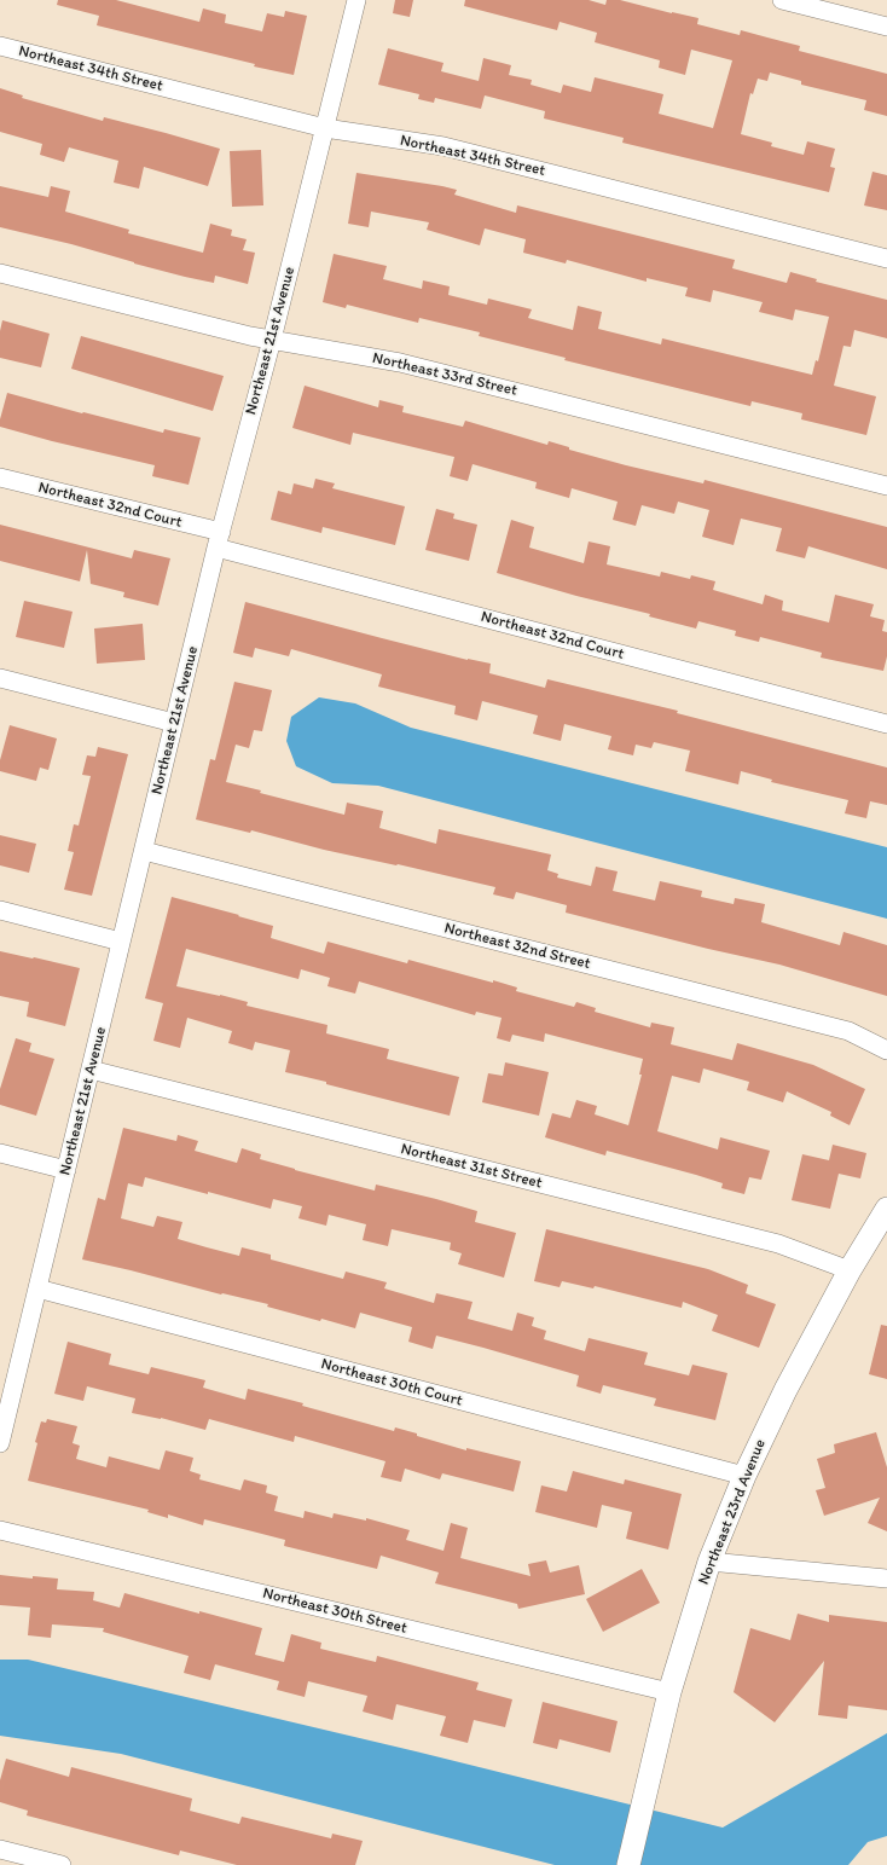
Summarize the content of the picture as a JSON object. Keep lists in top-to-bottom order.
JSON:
{
  "streets": {
    "street": [
      "Northeast 34th Street",
      "Northeast 21st Avenue",
      "Northeast 33rd Street",
      "Northeast 32nd Court",
      "Northeast 32nd Street",
      "Northeast 31st Street",
      "Northeast 30th Court",
      "Northeast 23rd Avenue",
      "Northeast 30th Street"
    ]
  },
  "crossings": [
    ["Northeast 34th Street", "Northeast 21st Avenue"],
    ["Northeast 21st Avenue", "Northeast 33rd Street"],
    ["Northeast 21st Avenue", "Northeast 32nd Court"],
    ["Northeast 21st Avenue", "Northeast 32nd Street"],
    ["Northeast 21st Avenue", "Northeast 31st Street"],
    ["Northeast 21st Avenue", "Northeast 30th Court"],
    ["Northeast 31st Street", "Northeast 23rd Avenue"],
    ["Northeast 30th Court", "Northeast 23rd Avenue"],
    ["Northeast 23rd Avenue", "Northeast 30th Street"]
  ]
}
